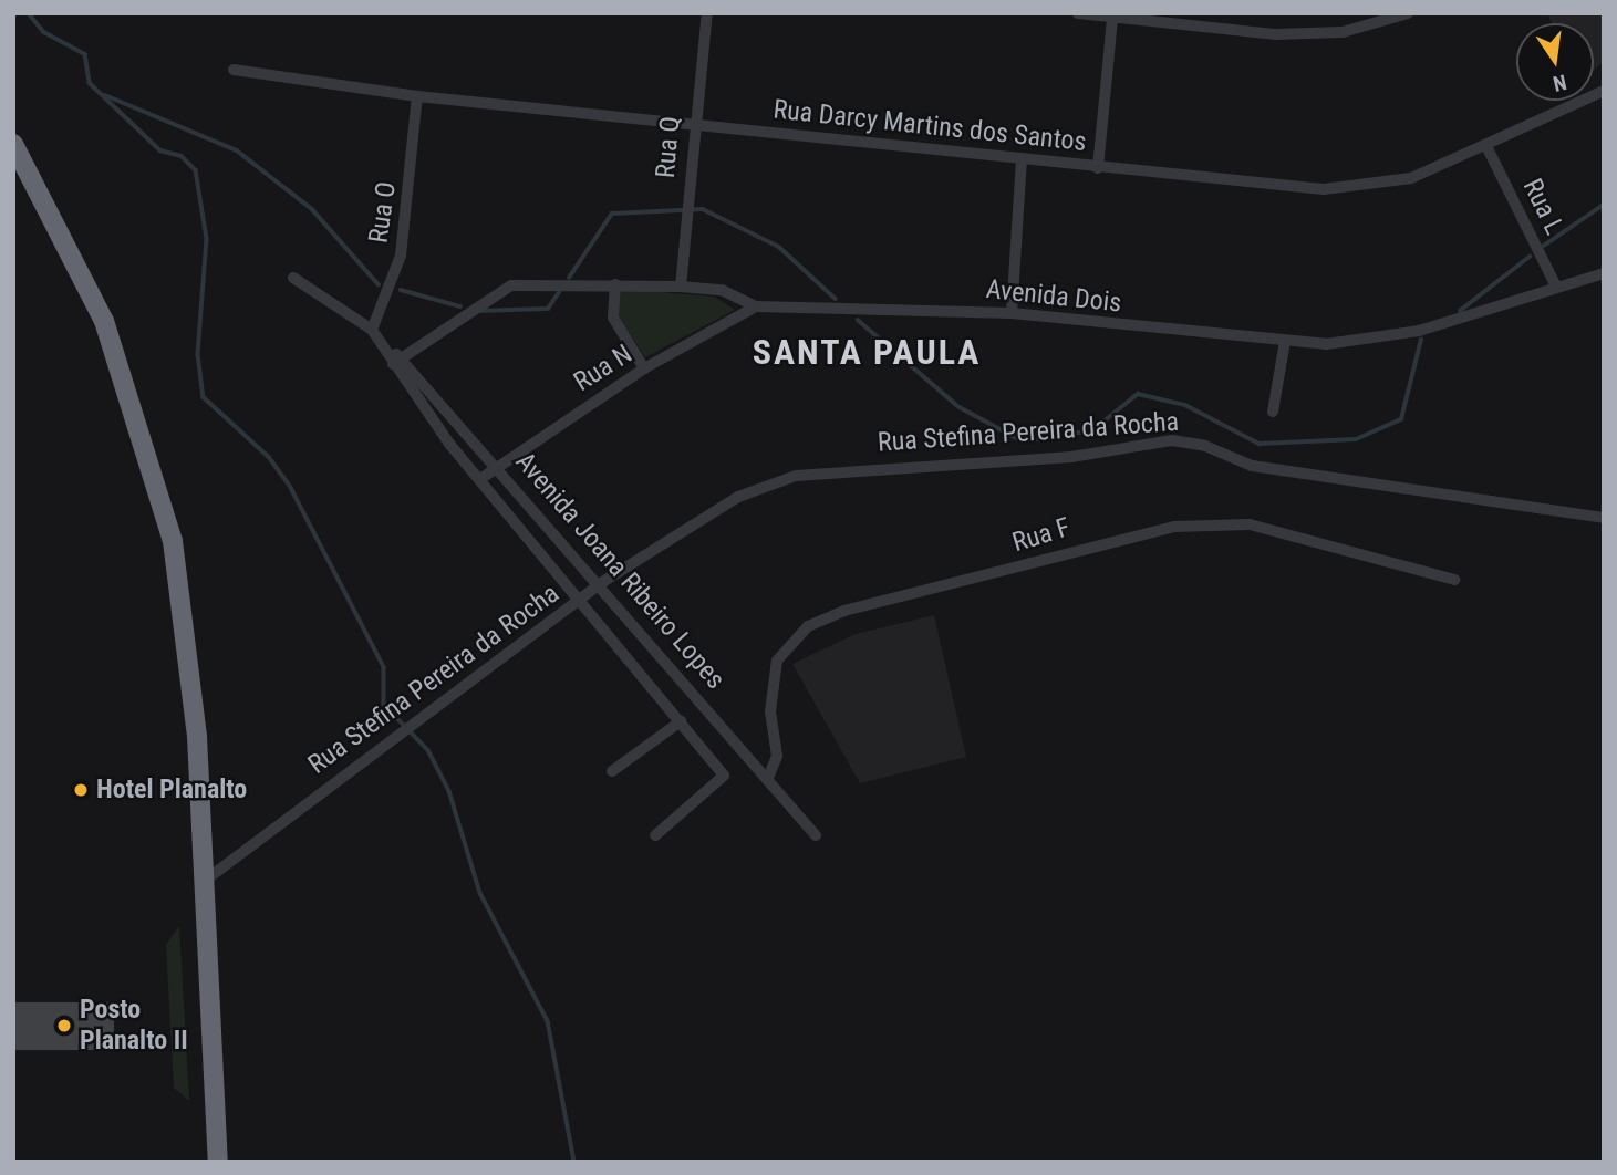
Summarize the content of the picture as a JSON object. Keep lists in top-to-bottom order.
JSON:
{
  "streets": {
    "street": [
      "Rua Darcy Martins dos Santos",
      "Rua Q",
      "Rua L",
      "Rua O",
      "Avenida Dois",
      "Rua N",
      "Rua Stefina Pereira da Rocha",
      "Rua F",
      "Avenida Joana Ribeiro Lopes"
    ]
  },
  "crossings": [
    ["Rua Darcy Martins dos Santos", "Rua Q"],
    ["Rua Darcy Martins dos Santos", "Rua L"],
    ["Rua Darcy Martins dos Santos", "Rua O"],
    ["Rua Q", "Avenida Dois"],
    ["Rua L", "Avenida Dois"],
    ["Rua O", "Avenida Joana Ribeiro Lopes"],
    ["Avenida Dois", "Rua N"],
    ["Avenida Dois", "Avenida Joana Ribeiro Lopes"],
    ["Rua N", "Avenida Joana Ribeiro Lopes"],
    ["Rua Stefina Pereira da Rocha", "Avenida Joana Ribeiro Lopes"],
    ["Rua F", "Avenida Joana Ribeiro Lopes"]
  ],
  "districts": ["SANTA PAULA"],
  "places": ["Hotel Planalto", "Posto Planalto II"],
  "north": "bottom"
}
